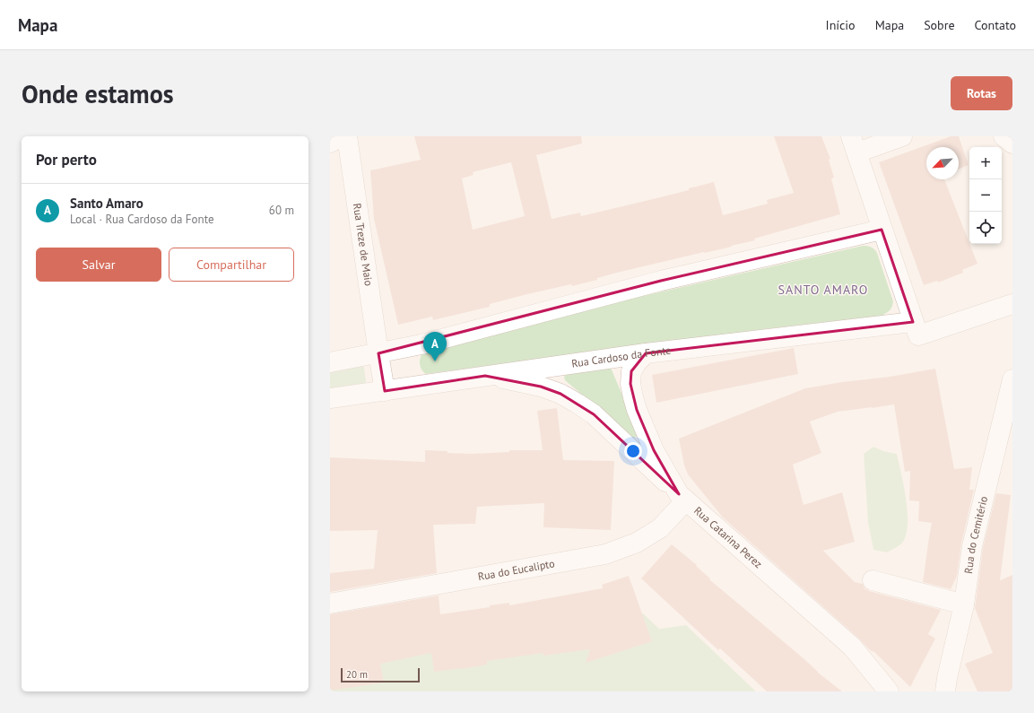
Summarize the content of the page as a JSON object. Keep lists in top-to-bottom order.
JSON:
{
  "streets": {
    "street": [
      "Rua Treze de Maio",
      "Rua Cardoso da Fonte",
      "Rua do Cemitério",
      "Rua Catarina Perez",
      "Rua do Eucalipto"
    ]
  },
  "crossings": [
    ["Rua Treze de Maio", "Rua Cardoso da Fonte"],
    ["Rua Cardoso da Fonte", "Rua Catarina Perez"],
    ["Rua Catarina Perez", "Rua do Eucalipto"]
  ],
  "districts": ["SANTO AMARO"],
  "scale_bar": "20 m",
  "north": "bottom left",
  "page": {
    "header": "Mapa",
    "nav": [
      "Início",
      "Mapa",
      "Sobre",
      "Contato"
    ],
    "buttons": [
      "Rotas",
      ["Salvar", "Compartilhar"]
    ],
    "title": "Onde estamos",
    "heading": "Por perto",
    "map_buttons": ["+", "−"],
    "list": [
      {
        "mark": "A",
        "name": "Santo Amaro",
        "note": "Local · Rua Cardoso da Fonte",
        "value": "60 m"
      }
    ],
    "pins": "A",
    "scale": "20 m"
  }
}
